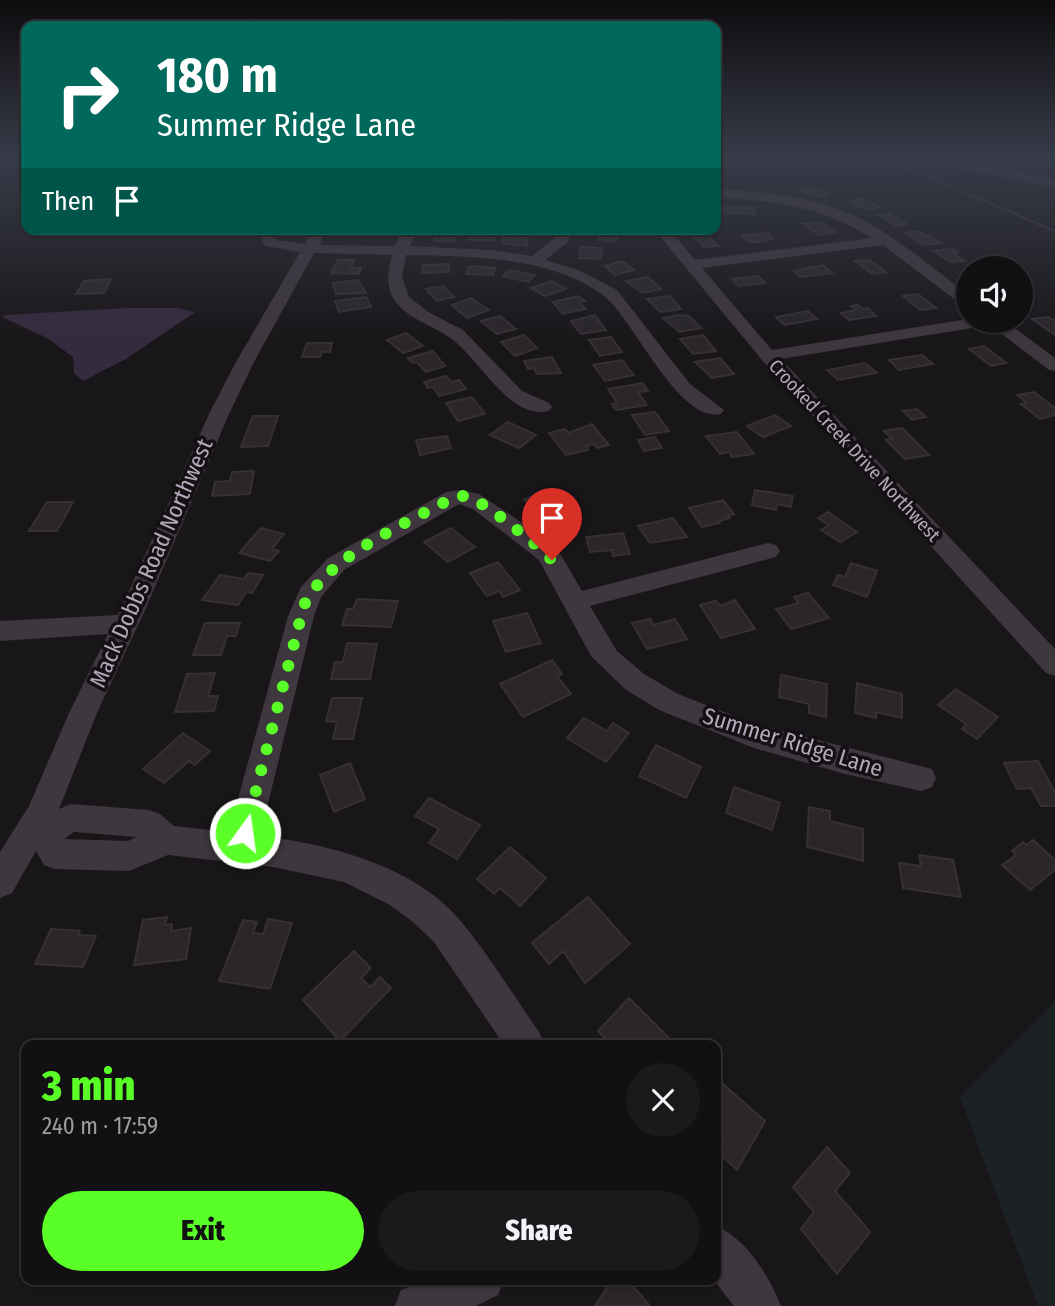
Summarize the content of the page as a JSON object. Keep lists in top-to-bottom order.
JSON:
{
  "streets": {
    "street": ["Crooked Creek Drive Northwest", "Mack Dobbs Road Northwest", "Summer Ridge Lane"]
  },
  "page": {
    "turn": ["180 m", "Summer Ridge Lane"],
    "then": "Then",
    "heading": ["3 min", "240 m · 17:59"],
    "buttons": ["Exit", "Share"]
  }
}
